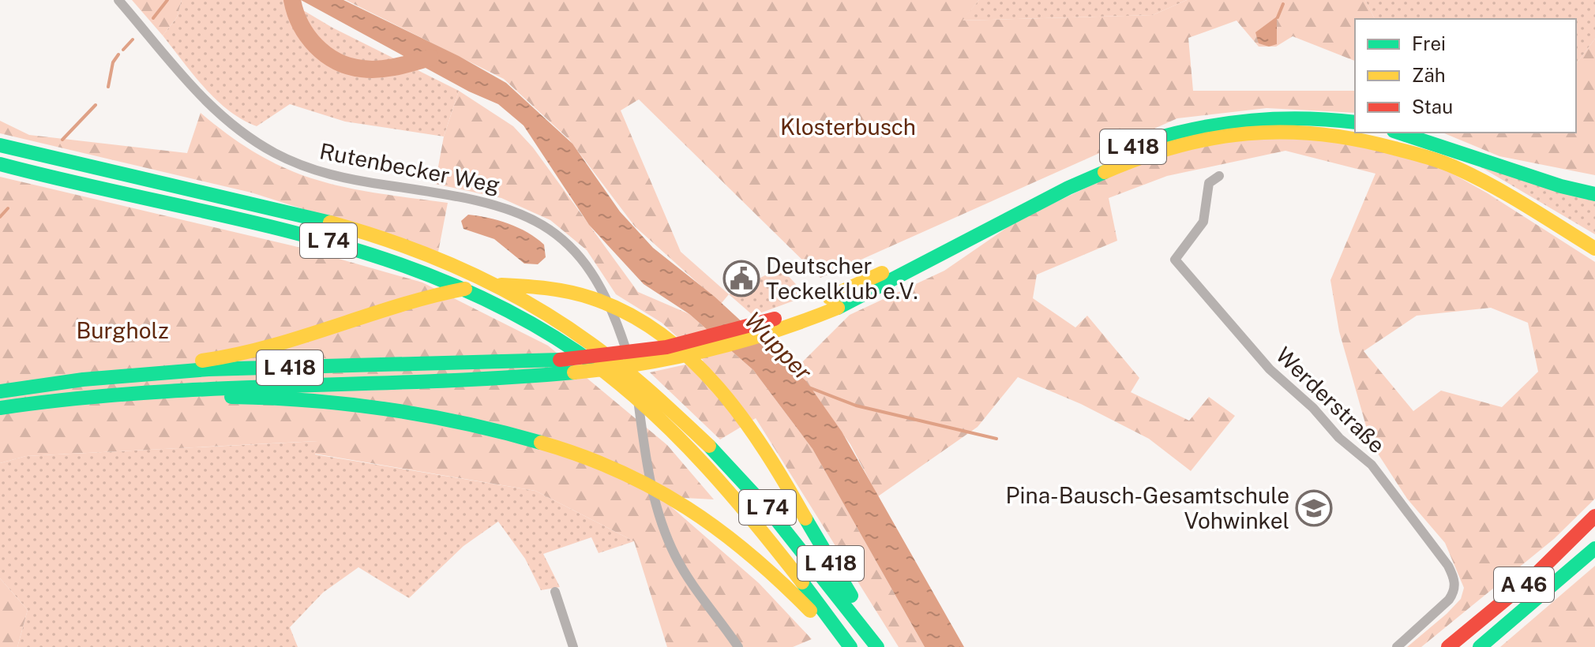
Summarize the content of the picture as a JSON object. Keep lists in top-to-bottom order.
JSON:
{
  "streets": {
    "highway": ["L 418", "L 74", "A 46"],
    "street": ["Rutenbecker Weg", "Werderstraße"]
  },
  "crossings": [
    ["L 418", "L 74"]
  ],
  "water": ["Wupper"],
  "parks": ["Klosterbusch", "Burgholz"],
  "places": {
    "public building": ["Deutscher Teckelklub e.V."],
    "school or university": ["Pina-Bausch-Gesamtschule Vohwinkel"]
  },
  "legend": ["Frei", "Zäh", "Stau"]
}
